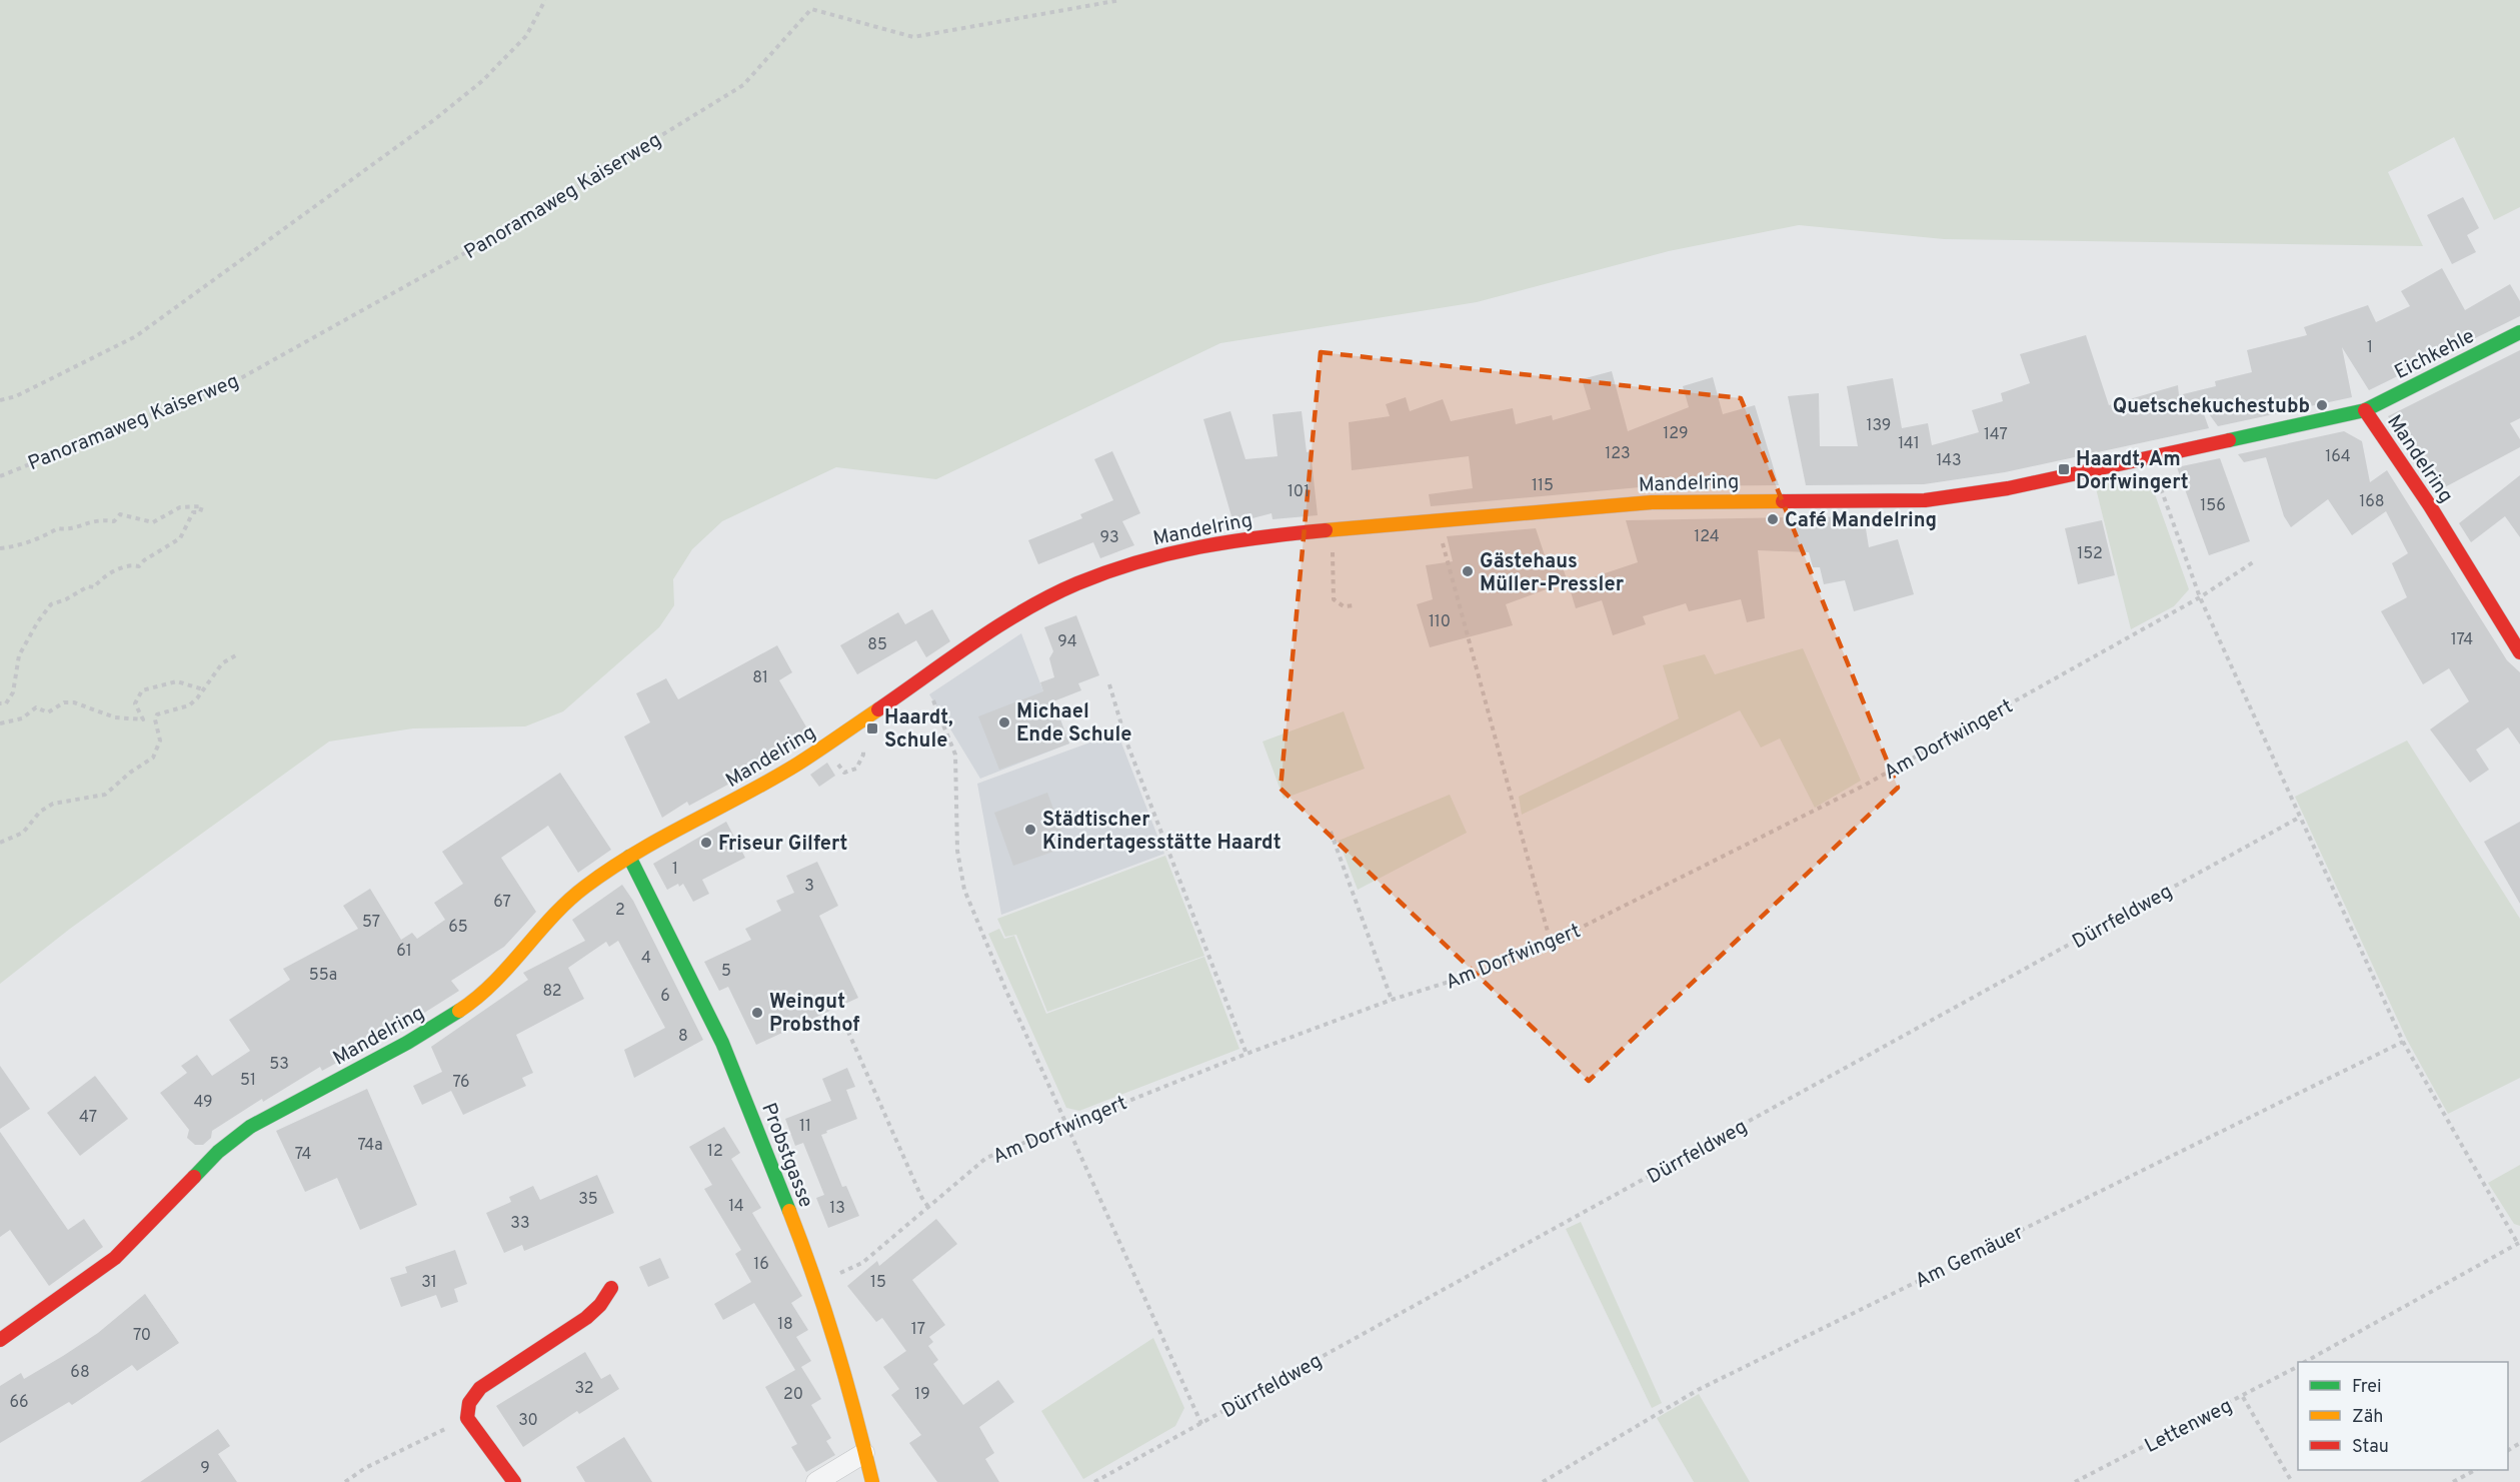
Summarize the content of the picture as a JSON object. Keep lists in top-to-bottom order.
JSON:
{
  "streets": {
    "street": ["Eichkehle", "Mandelring", "Probstgasse"],
    "path": [
      "Panoramaweg Kaiserweg",
      "Am Dorfwingert",
      "Dürrfeldweg",
      "Am Gemäuer",
      "Lettenweg"
    ]
  },
  "crossings": [
    ["Eichkehle", "Mandelring"],
    ["Mandelring", "Probstgasse"],
    ["Am Dorfwingert", "Probstgasse"]
  ],
  "places": {
    "other": [
      "Quetschekuchestubb",
      "Café Mandelring",
      "Gästehaus Müller-Pressler",
      "Michael Ende Schule",
      "Städtischer Kindertagesstätte Haardt",
      "Friseur Gilfert",
      "Weingut Probsthof"
    ],
    "transit": ["Haardt, Am Dorfwingert", "Haardt, Schule"]
  },
  "house_numbers": [
    "1",
    "139",
    "129",
    "147",
    "141",
    "123",
    "164",
    "143",
    "115",
    "101",
    "168",
    "156",
    "124",
    "93",
    "152",
    "110",
    "174",
    "94",
    "85",
    "81",
    "1",
    "3",
    "67",
    "2",
    "57",
    "65",
    "61",
    "4",
    "5",
    "55a",
    "82",
    "6",
    "8",
    "53",
    "51",
    "76",
    "49",
    "47",
    "11",
    "74a",
    "12",
    "74",
    "35",
    "14",
    "13",
    "33",
    "16",
    "31",
    "15",
    "18",
    "17",
    "70",
    "68",
    "32",
    "20",
    "19",
    "66",
    "30",
    "9"
  ],
  "legend": ["Frei", "Zäh", "Stau"]
}
